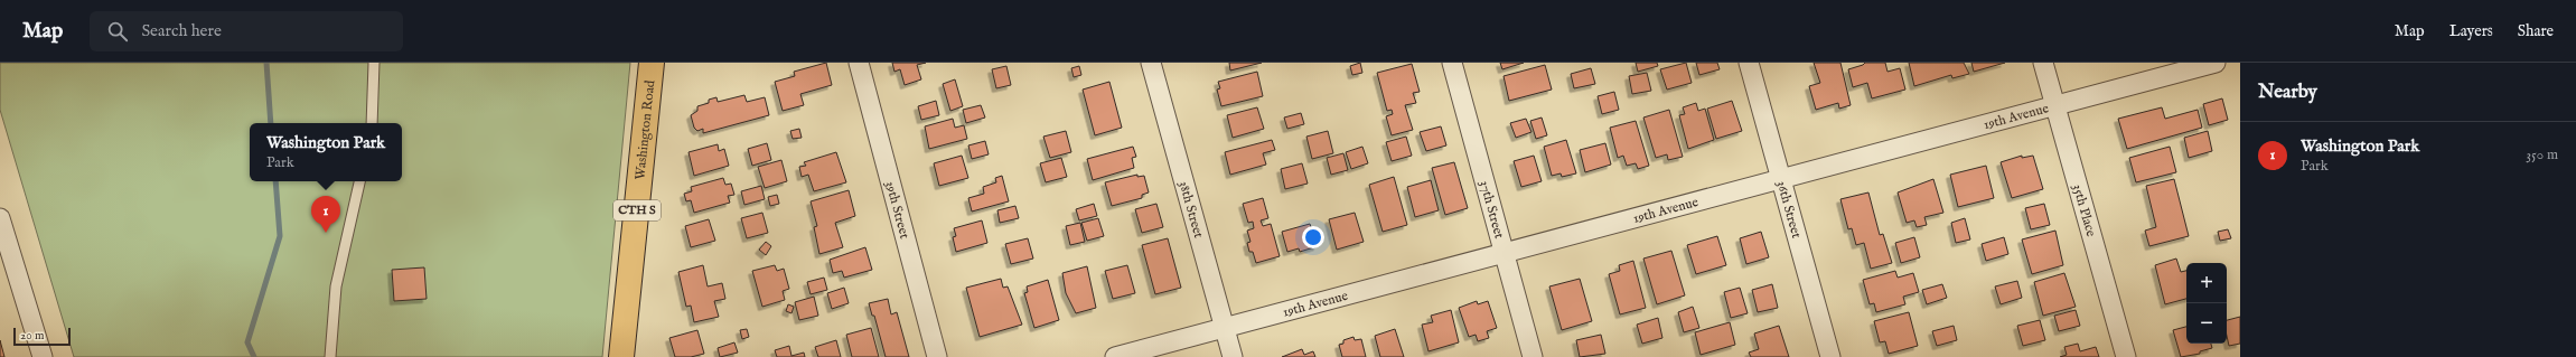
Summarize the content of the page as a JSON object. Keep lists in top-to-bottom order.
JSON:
{
  "streets": {
    "main road": ["Washington Road", "CTH S"],
    "street": [
      "19th Avenue",
      "37th Street",
      "39th Street",
      "38th Street",
      "36th Street",
      "35th Place"
    ]
  },
  "crossings": [
    ["19th Avenue", "37th Street"],
    ["19th Avenue", "38th Street"],
    ["19th Avenue", "36th Street"],
    ["19th Avenue", "35th Place"]
  ],
  "scale_bar": "20 m",
  "page": {
    "header": "Map",
    "search": "Search here",
    "nav": ["Map", "Layers", "Share"],
    "heading": "Nearby",
    "list": [
      {
        "mark": "1",
        "name": "Washington Park",
        "note": "Park",
        "value": "350 m"
      }
    ],
    "popup": ["Washington Park", "Park"],
    "pins": "1",
    "map_buttons": ["+", "−"],
    "scale": "20 m"
  }
}
